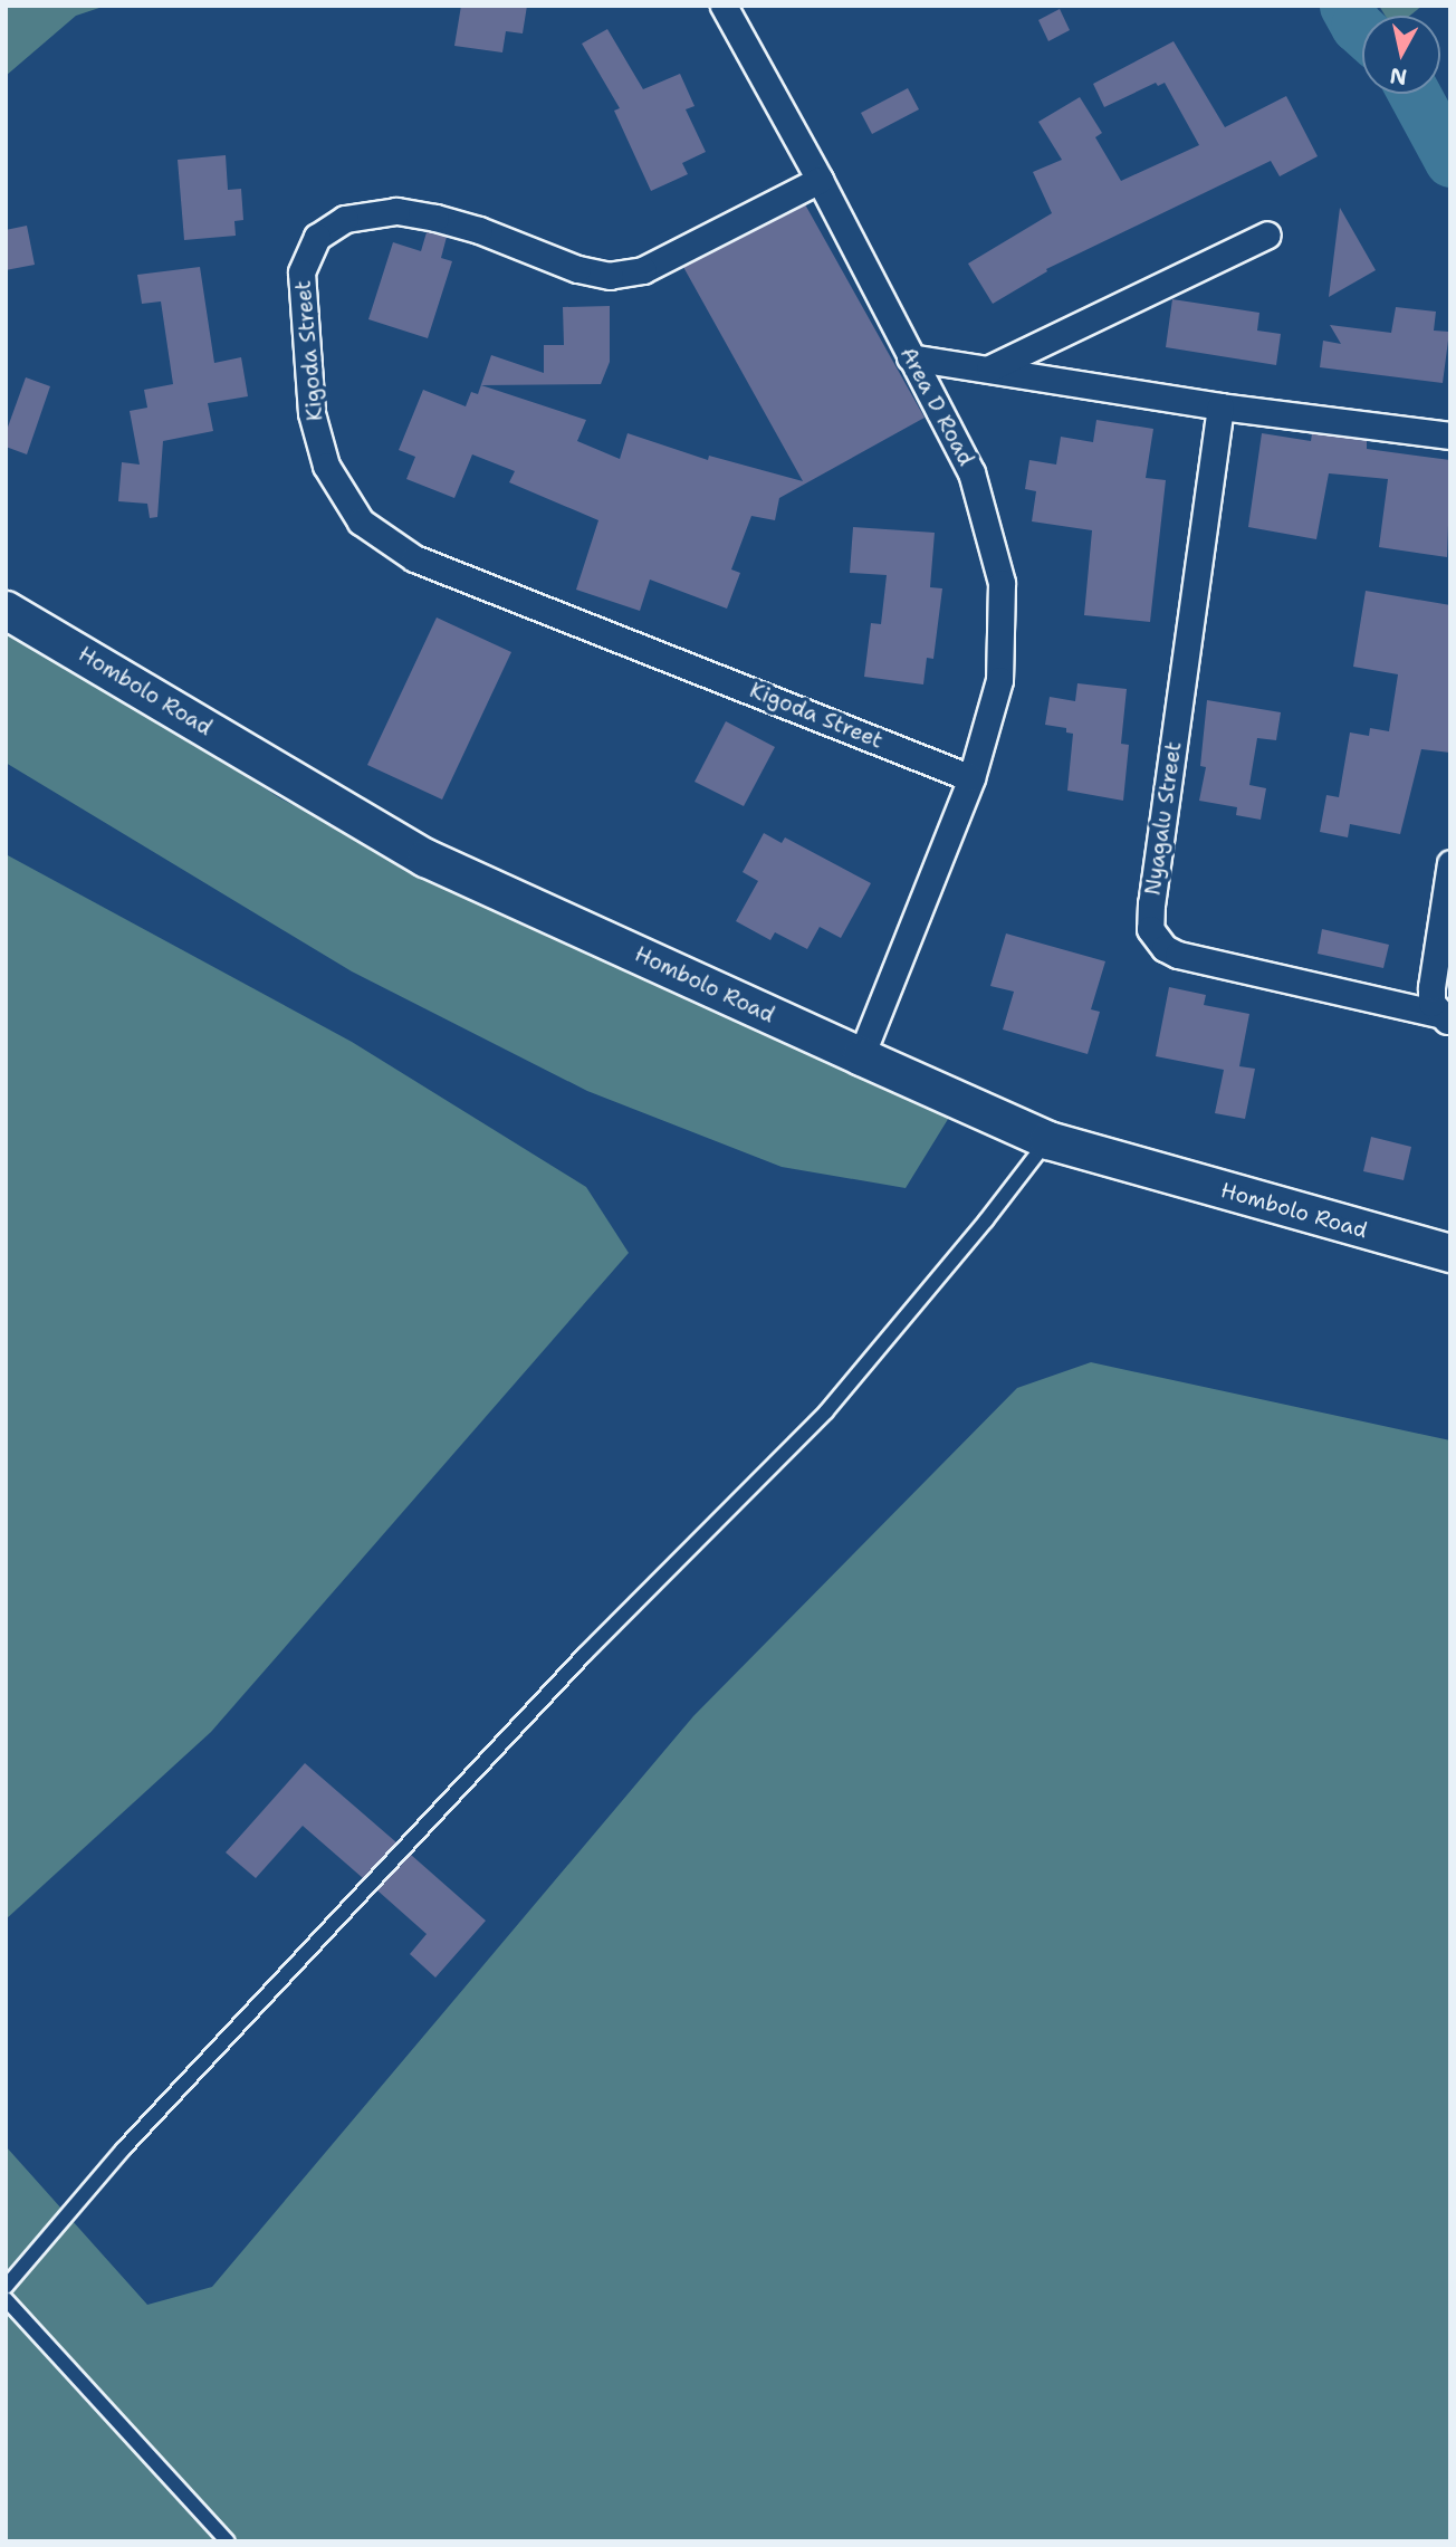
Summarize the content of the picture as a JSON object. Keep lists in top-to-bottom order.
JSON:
{
  "streets": {
    "street": [
      "Kigoda Street",
      "Area D Road",
      "Hombolo Road",
      "Nyagalu Street"
    ]
  },
  "crossings": [
    ["Kigoda Street", "Area D Road"],
    ["Area D Road", "Hombolo Road"]
  ],
  "north": "bottom"
}
